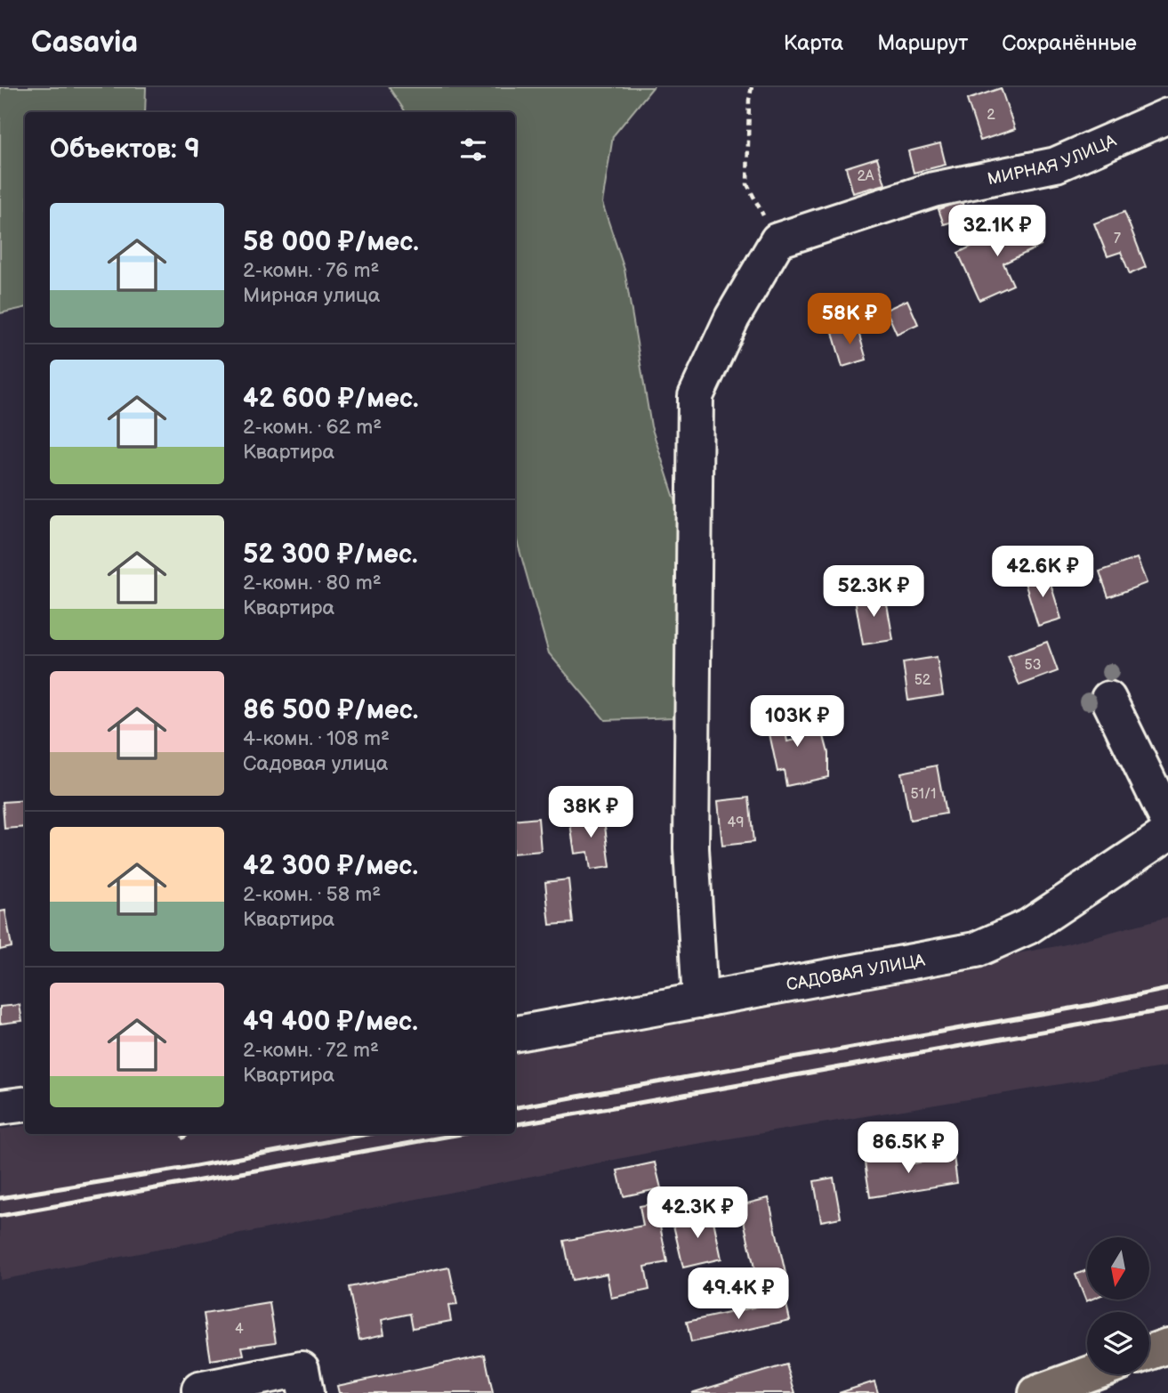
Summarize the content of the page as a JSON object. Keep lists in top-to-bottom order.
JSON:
{
  "streets": {
    "street": ["МИРНАЯ УЛИЦА", "САДОВАЯ УЛИЦА"]
  },
  "house_numbers": [
    "2",
    "2А",
    "7",
    "53",
    "52",
    "51/1",
    "49",
    "4"
  ],
  "north": "bottom",
  "page": {
    "header": "Casavia",
    "nav": ["Карта", "Маршрут", "Сохранённые"],
    "heading": "Объектов: 9",
    "list": [
      {
        "name": "58 000 ₽/мес.",
        "note": "2-комн. · 76 m² · Мирная улица"
      },
      {
        "name": "42 600 ₽/мес.",
        "note": "2-комн. · 62 m² · Квартира"
      },
      {
        "name": "52 300 ₽/мес.",
        "note": "2-комн. · 80 m² · Квартира"
      },
      {
        "name": "86 500 ₽/мес.",
        "note": "4-комн. · 108 m² · Садовая улица"
      },
      {
        "name": "42 300 ₽/мес.",
        "note": "2-комн. · 58 m² · Квартира"
      },
      {
        "name": "49 400 ₽/мес.",
        "note": "2-комн. · 72 m² · Квартира"
      }
    ],
    "price": [
      "32.1K ₽",
      "58K ₽",
      "42.6K ₽",
      "52.3K ₽",
      "103K ₽",
      "38K ₽",
      "86.5K ₽",
      "42.3K ₽",
      "49.4K ₽"
    ]
  }
}
